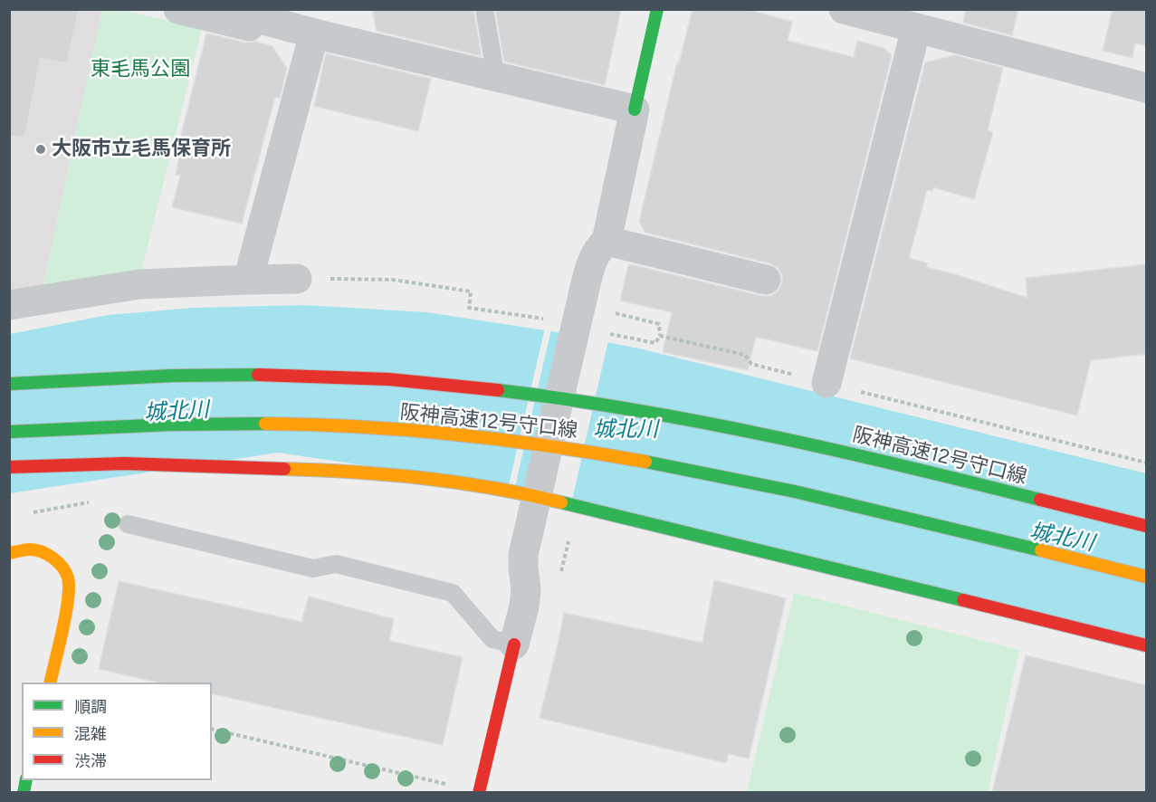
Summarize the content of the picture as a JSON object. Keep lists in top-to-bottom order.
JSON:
{
  "streets": {
    "main road": ["阪神高速12号守口線"]
  },
  "water": ["城北川"],
  "parks": ["東毛馬公園"],
  "places": ["大阪市立毛馬保育所"],
  "legend": ["順調", "混雑", "渋滞"]
}
